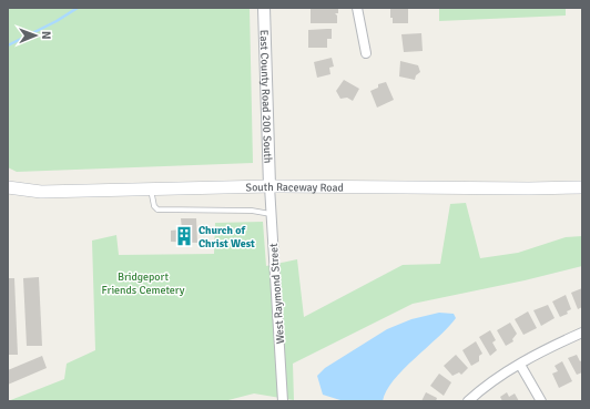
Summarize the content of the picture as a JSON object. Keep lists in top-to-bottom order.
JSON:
{
  "streets": {
    "main road": ["South Raceway Road"],
    "street": ["East County Road 200 South", "West Raymond Street"]
  },
  "crossings": [
    ["East County Road 200 South", "South Raceway Road"],
    ["East County Road 200 South", "West Raymond Street"],
    ["South Raceway Road", "West Raymond Street"]
  ],
  "parks": ["Bridgeport Friends Cemetery"],
  "places": {
    "building": ["Church of Christ West"]
  },
  "north": "right"
}
